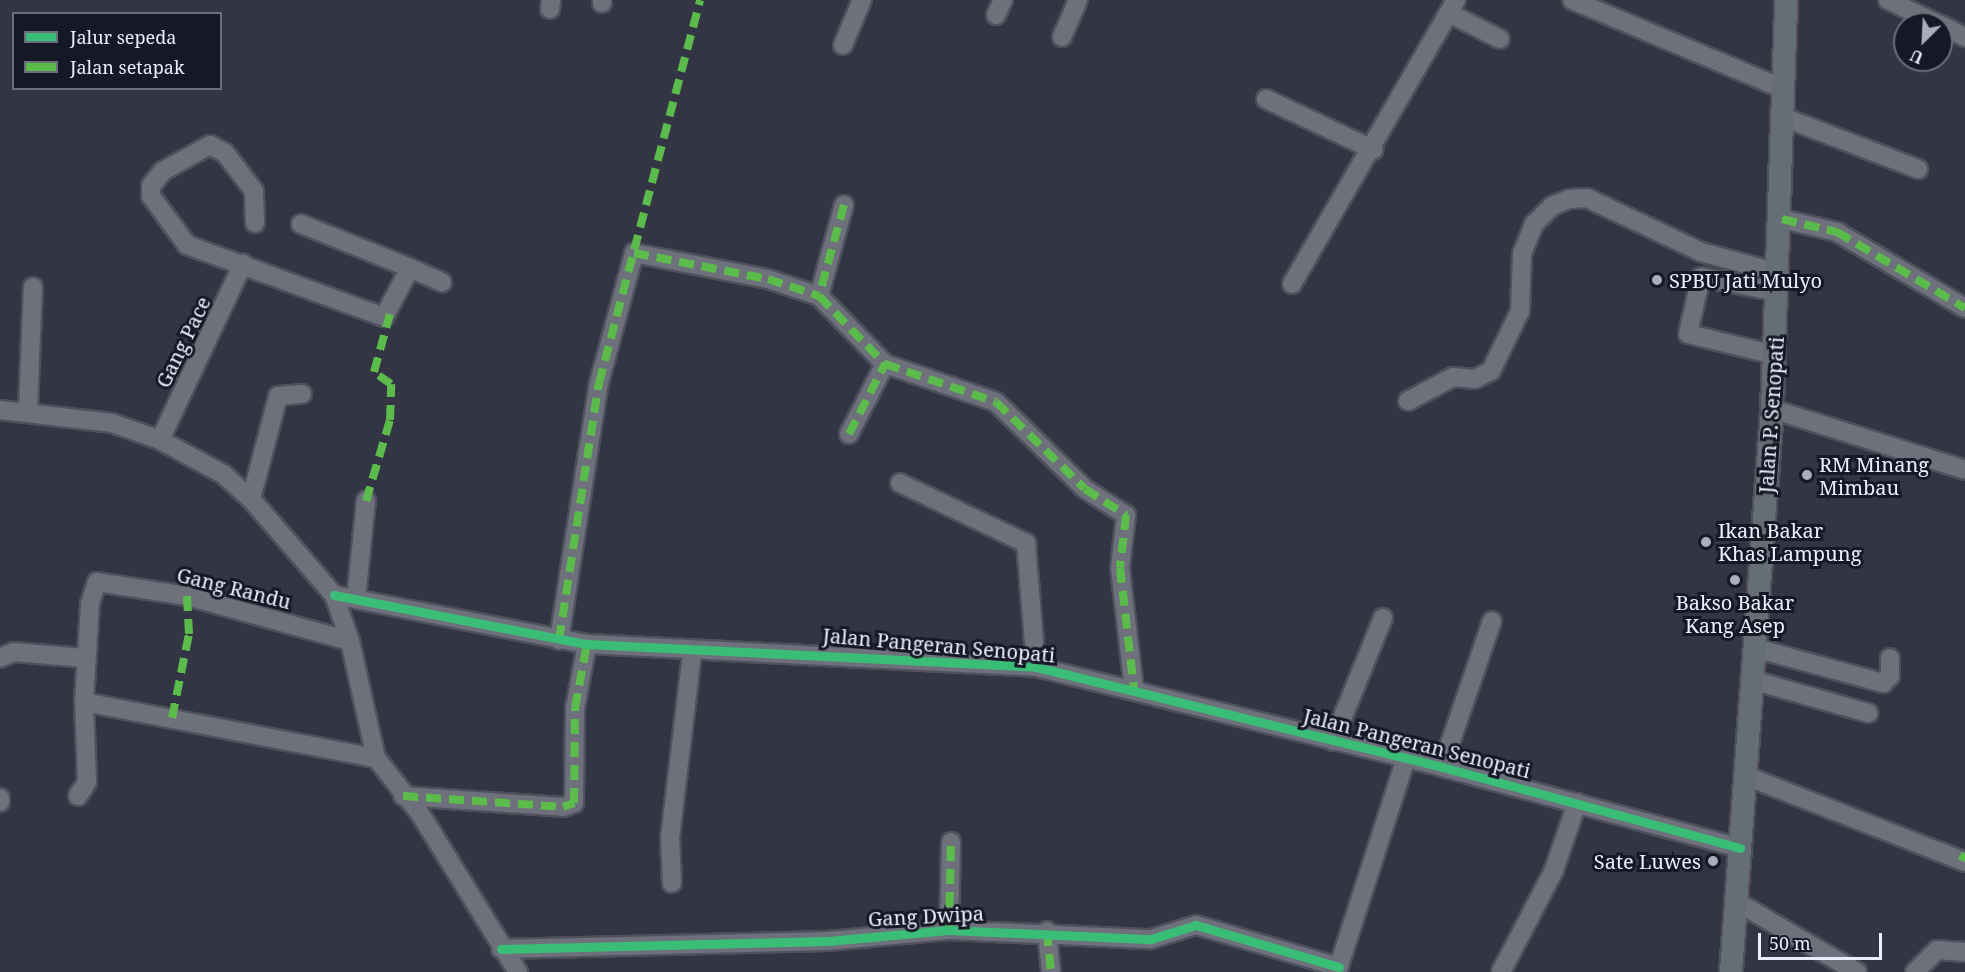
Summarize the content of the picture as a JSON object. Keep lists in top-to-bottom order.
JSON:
{
  "streets": {
    "main road": ["Jalan P. Senopati"],
    "street": [
      "Gang Pace",
      "Gang Randu",
      "Jalan Pangeran Senopati",
      "Gang Dwipa"
    ]
  },
  "crossings": [
    ["Jalan P. Senopati", "Jalan Pangeran Senopati"],
    ["Jalan Pangeran Senopati", "Gang Dwipa"]
  ],
  "places": [
    "SPBU Jati Mulyo",
    "RM Minang Mimbau",
    "Ikan Bakar Khas Lampung",
    "Bakso Bakar Kang Asep",
    "Sate Luwes"
  ],
  "legend": ["Jalur sepeda", "Jalan setapak"],
  "scale_bar": "50 m",
  "north": "bottom left"
}
